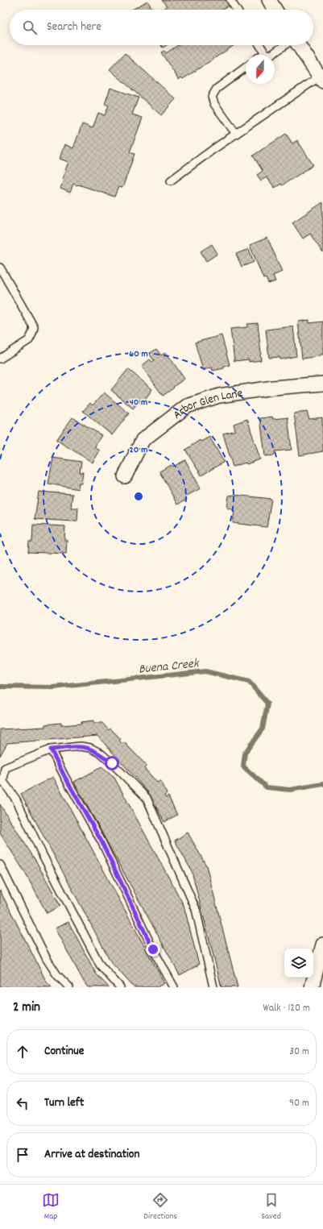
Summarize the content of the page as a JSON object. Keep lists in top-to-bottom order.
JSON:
{
  "streets": {
    "street": ["Arbor Glen Lane"]
  },
  "water": ["Buena Creek"],
  "north": "bottom",
  "page": {
    "search": "Search here",
    "heading": ["2 min", "Walk · 120 m"],
    "list": [
      ["Continue", "30 m"],
      ["Turn left", "90 m"],
      "Arrive at destination"
    ],
    "nav": ["Map", "Directions", "Saved"]
  },
  "rings": ["60 m", "40 m", "20 m"]
}
